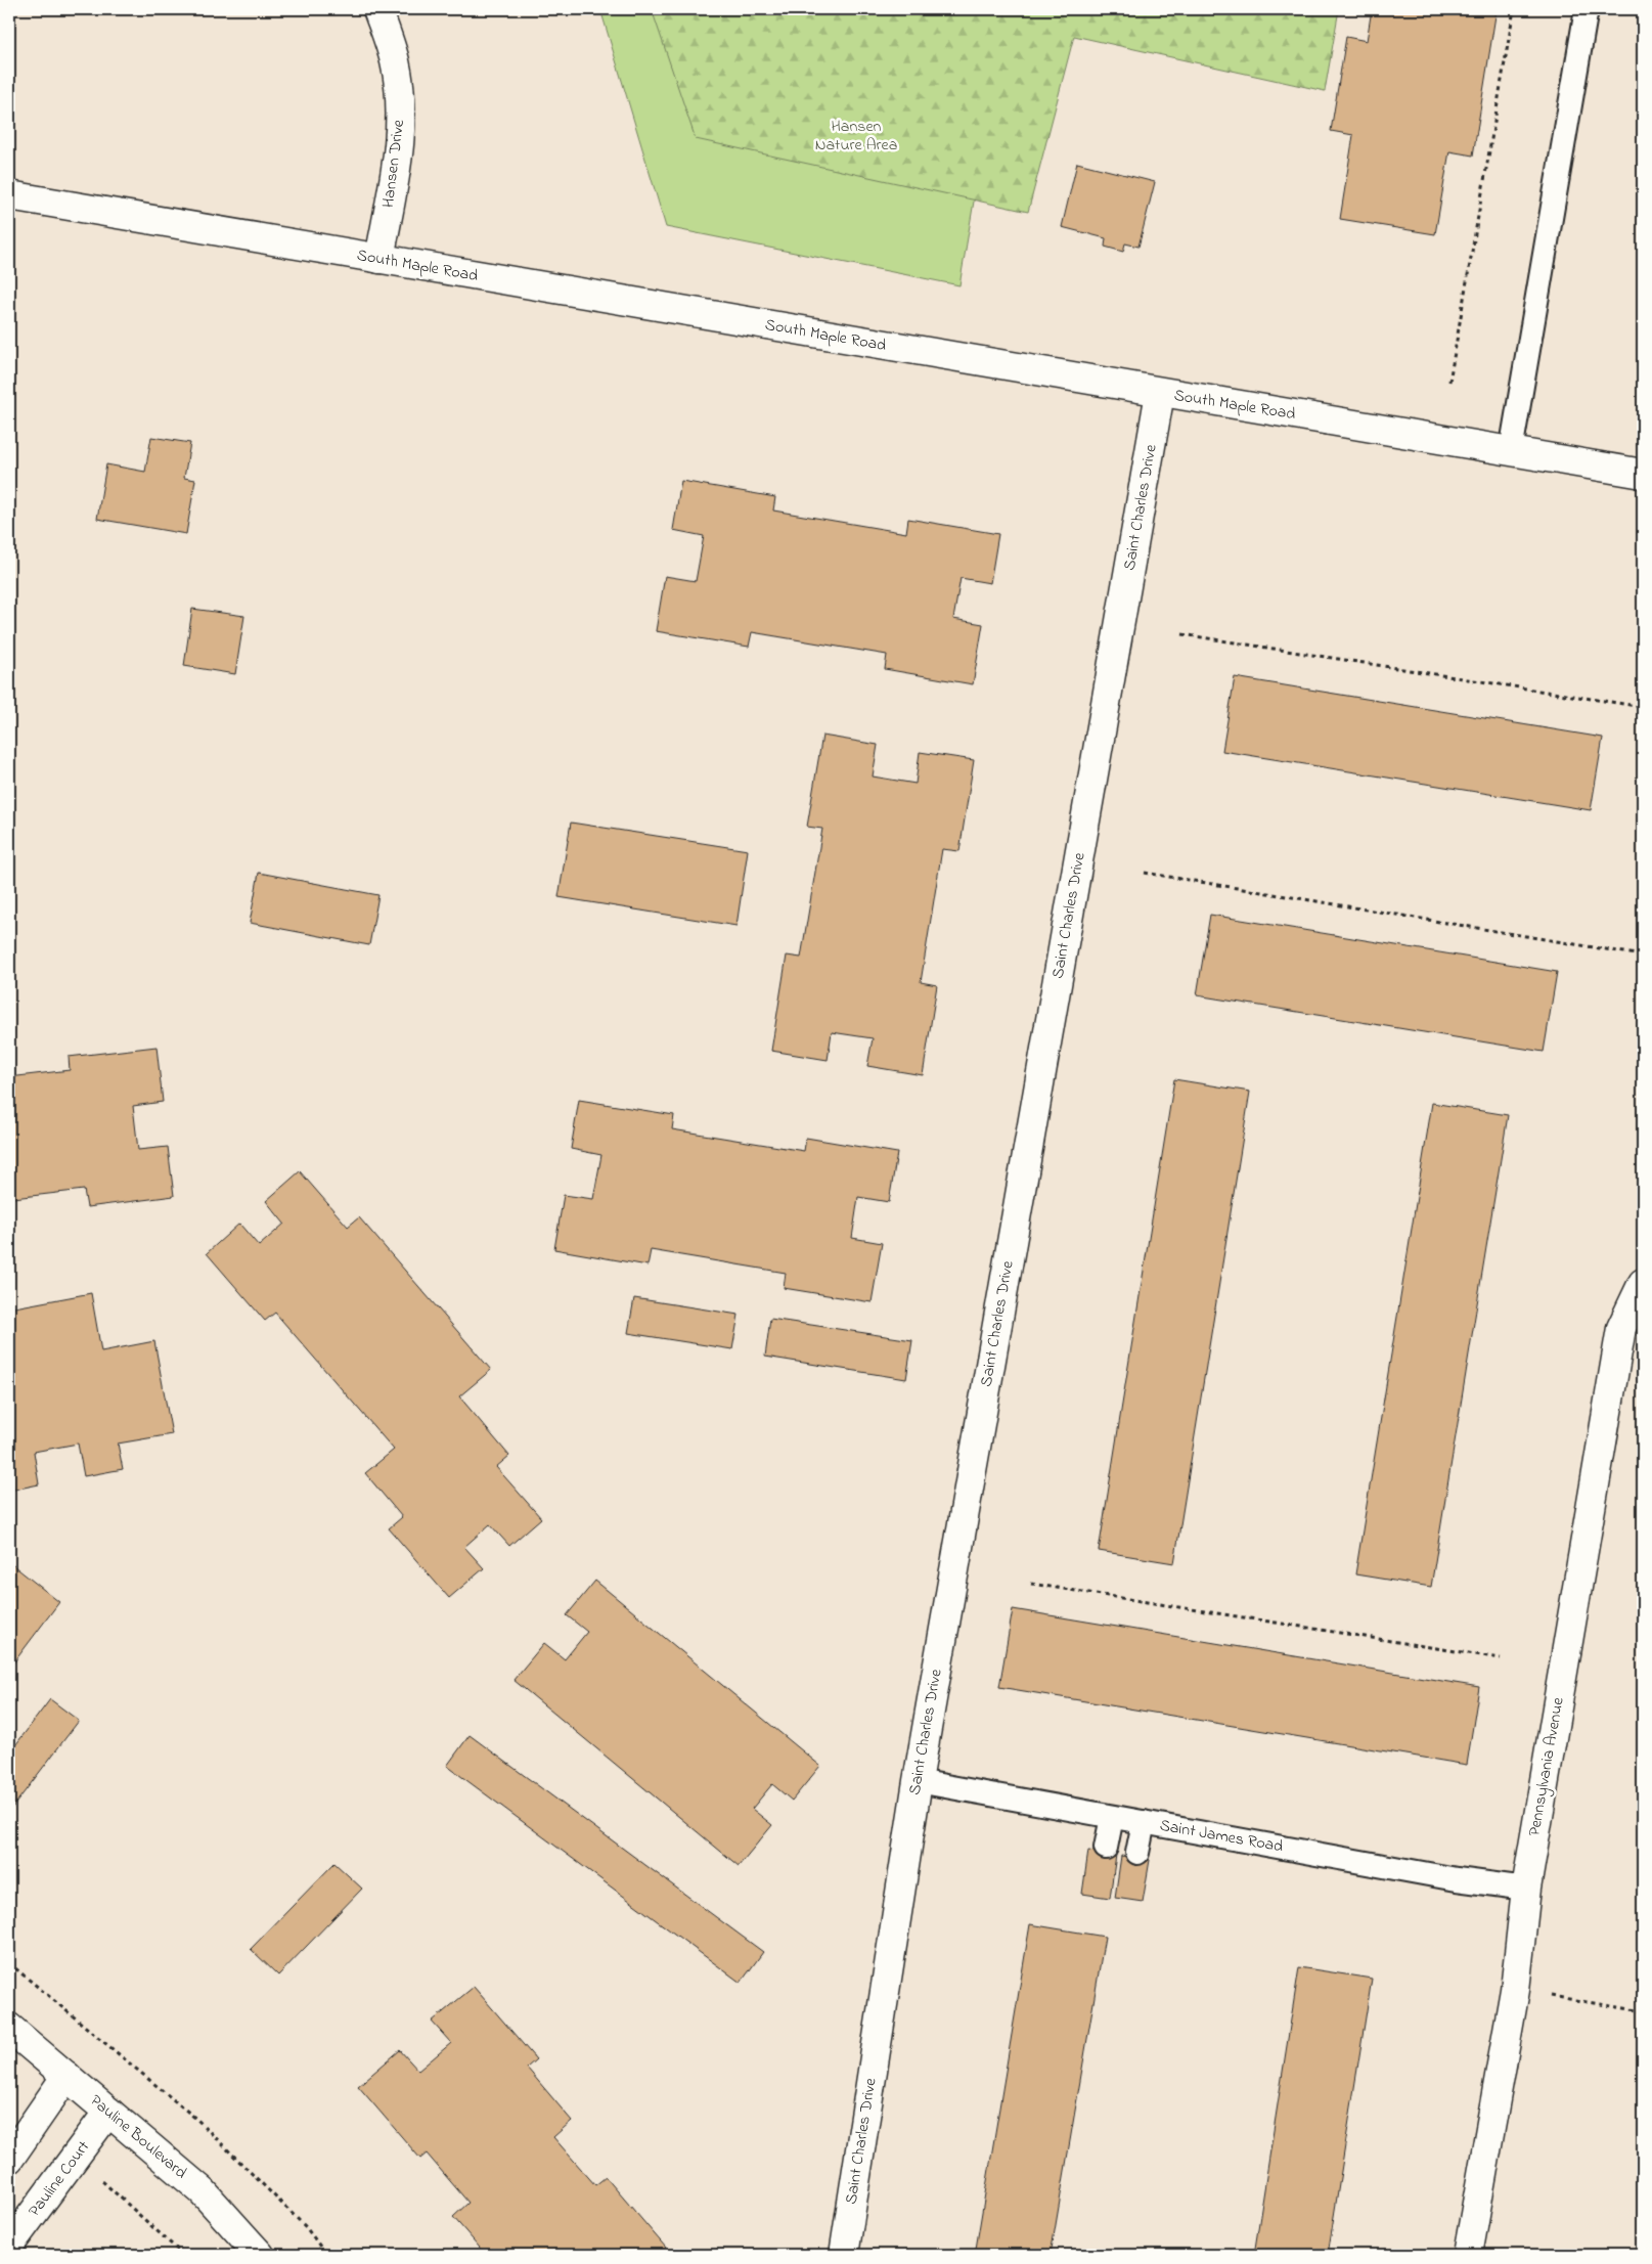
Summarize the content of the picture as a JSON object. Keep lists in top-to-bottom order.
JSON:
{
  "streets": {
    "street": [
      "Hansen Drive",
      "South Maple Road",
      "Saint Charles Drive",
      "Pennsylvania Avenue",
      "Pauline Boulevard",
      "Pauline Court"
    ],
    "lane": ["Saint James Road"]
  },
  "crossings": [
    ["Hansen Drive", "South Maple Road"],
    ["South Maple Road", "Saint Charles Drive"],
    ["Saint Charles Drive", "Saint James Road"],
    ["Pennsylvania Avenue", "Saint James Road"],
    ["Pauline Boulevard", "Pauline Court"]
  ],
  "parks": ["Hansen Nature Area"]
}
